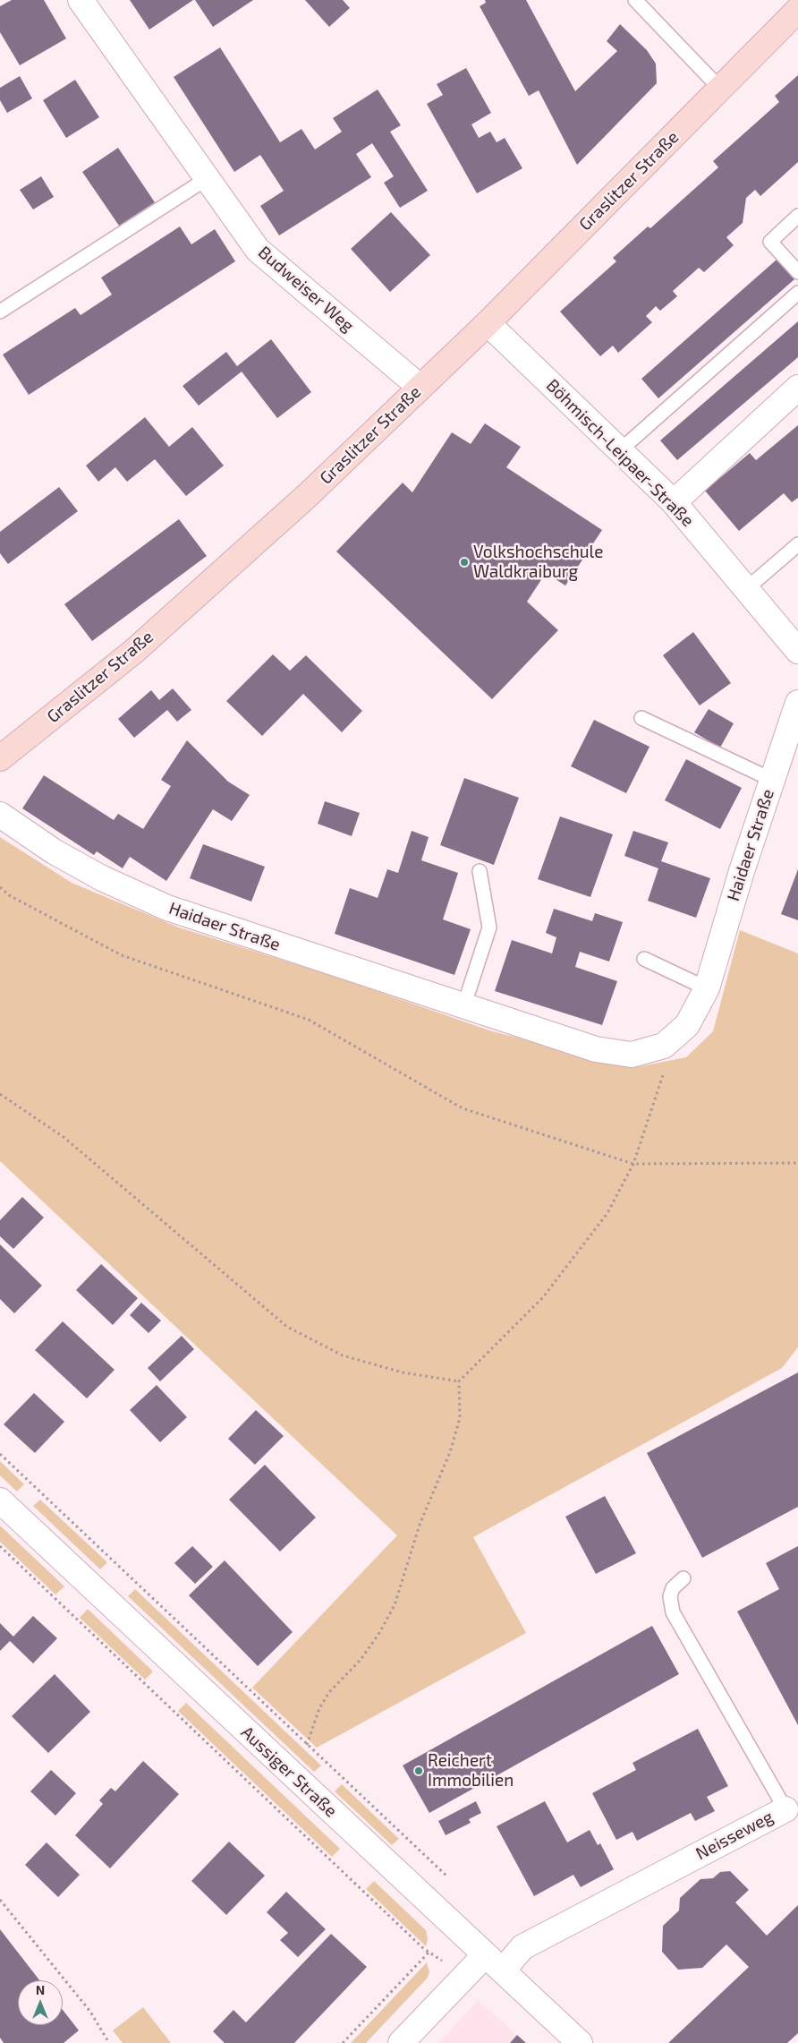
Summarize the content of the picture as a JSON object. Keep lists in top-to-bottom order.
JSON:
{
  "streets": {
    "street": [
      "Graslitzer Straße",
      "Budweiser Weg",
      "Böhmisch-Leipaer-Straße",
      "Haidaer Straße",
      "Aussiger Straße",
      "Neisseweg"
    ]
  },
  "crossings": [
    ["Graslitzer Straße", "Budweiser Weg"],
    ["Graslitzer Straße", "Böhmisch-Leipaer-Straße"],
    ["Aussiger Straße", "Neisseweg"]
  ],
  "places": ["Volkshochschule Waldkraiburg", "Reichert Immobilien"],
  "north": "top"
}
